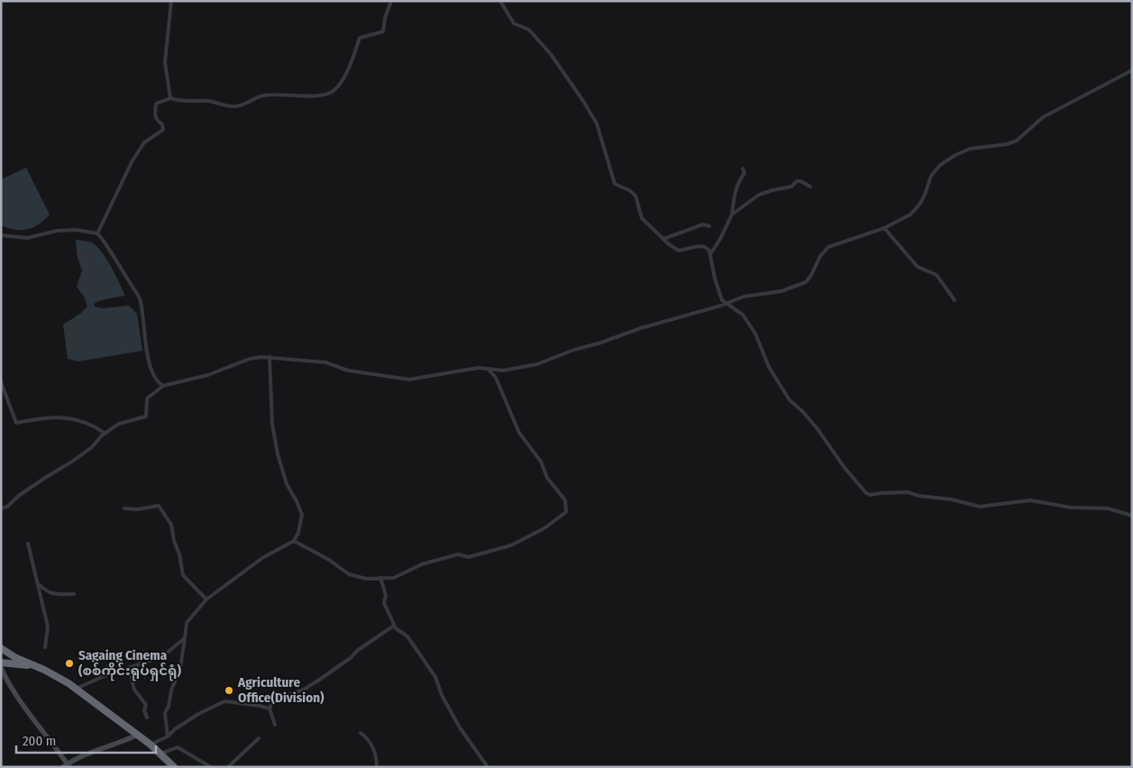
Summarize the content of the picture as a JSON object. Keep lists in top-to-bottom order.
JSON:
{
  "places": ["Sagaing Cinema (စစ်ကိုင်းရုပ်ရှင်ရုံ)", "Agriculture Office(Division)"],
  "scale_bar": "200 m"
}
